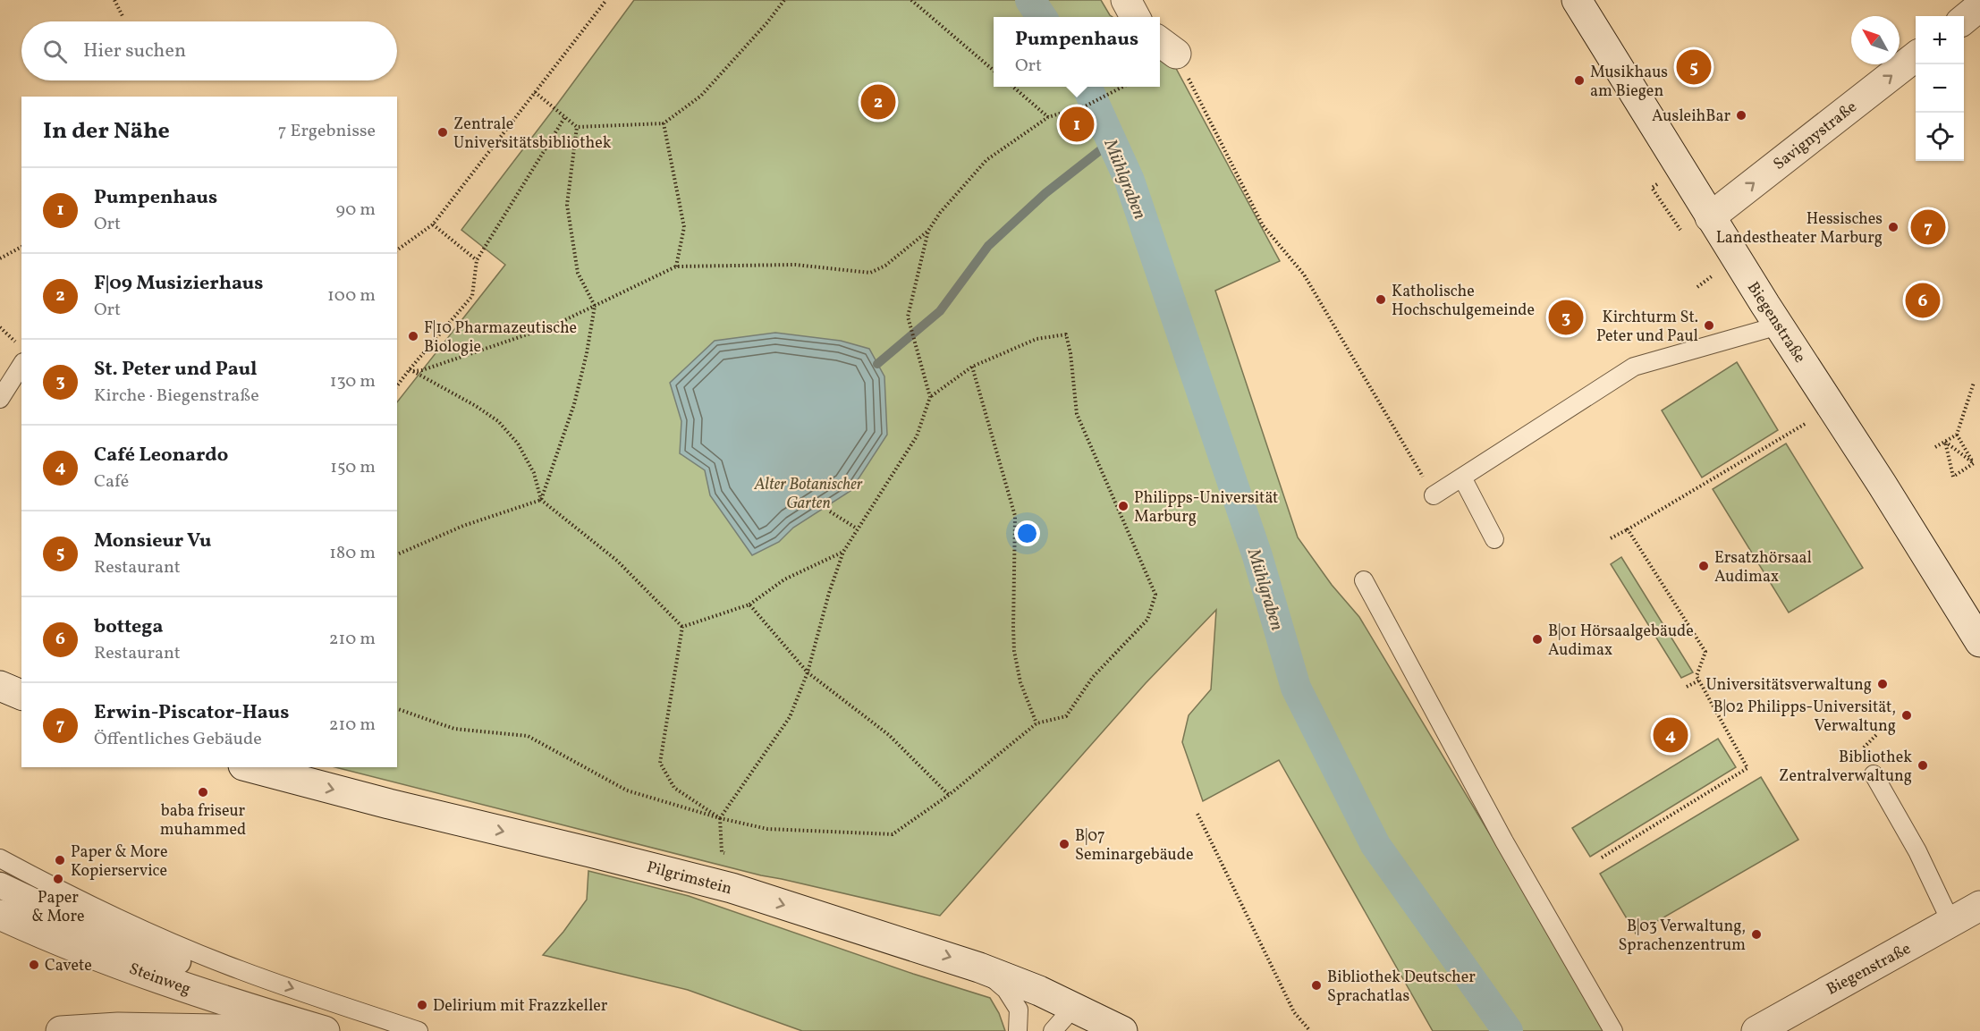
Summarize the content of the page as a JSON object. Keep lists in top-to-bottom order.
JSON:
{
  "streets": {
    "main road": [
      "Savignystraße",
      "Biegenstraße",
      "Pilgrimstein",
      "Steinweg"
    ]
  },
  "crossings": [
    ["Savignystraße", "Biegenstraße"]
  ],
  "one_way": ["Savignystraße", "Pilgrimstein"],
  "water": ["Mühlgraben"],
  "parks": ["Alter Botanischer Garten"],
  "places": [
    "Musikhaus am Biegen",
    "AusleihBar",
    "Zentrale Universitätsbibliothek",
    "Hessisches Landestheater Marburg",
    "Katholische Hochschulgemeinde",
    "Kirchturm St. Peter und Paul",
    "F|10 Pharmazeutische Biologie",
    "Philipps-Universität Marburg",
    "Ersatzhörsaal Audimax",
    "B|01 Hörsaalgebäude Audimax",
    "Universitätsverwaltung",
    "B|02 Philipps-Universität, Verwaltung",
    "Bibliothek Zentralverwaltung",
    "baba friseur muhammed",
    "B|07 Seminargebäude",
    "Paper & More Kopierservice",
    "Paper & More",
    "B|03 Verwaltung, Sprachenzentrum",
    "Cavete",
    "Bibliothek Deutscher Sprachatlas",
    "Delirium mit Frazzkeller"
  ],
  "north": "top left",
  "page": {
    "map_buttons": ["+", "−"],
    "popup": ["Pumpenhaus", "Ort"],
    "search": "Hier suchen",
    "pins": [
      "5",
      "2",
      "1",
      "7",
      "6",
      "3",
      "4"
    ],
    "heading": ["In der Nähe", "7 Ergebnisse"],
    "list": [
      {
        "mark": "1",
        "name": "Pumpenhaus",
        "note": "Ort",
        "value": "90 m"
      },
      {
        "mark": "2",
        "name": "F|09 Musizierhaus",
        "note": "Ort",
        "value": "100 m"
      },
      {
        "mark": "3",
        "name": "St. Peter und Paul",
        "note": "Kirche · Biegenstraße",
        "value": "130 m"
      },
      {
        "mark": "4",
        "name": "Café Leonardo",
        "note": "Café",
        "value": "150 m"
      },
      {
        "mark": "5",
        "name": "Monsieur Vu",
        "note": "Restaurant",
        "value": "180 m"
      },
      {
        "mark": "6",
        "name": "bottega",
        "note": "Restaurant",
        "value": "210 m"
      },
      {
        "mark": "7",
        "name": "Erwin-Piscator-Haus",
        "note": "Öffentliches Gebäude",
        "value": "210 m"
      }
    ]
  }
}
